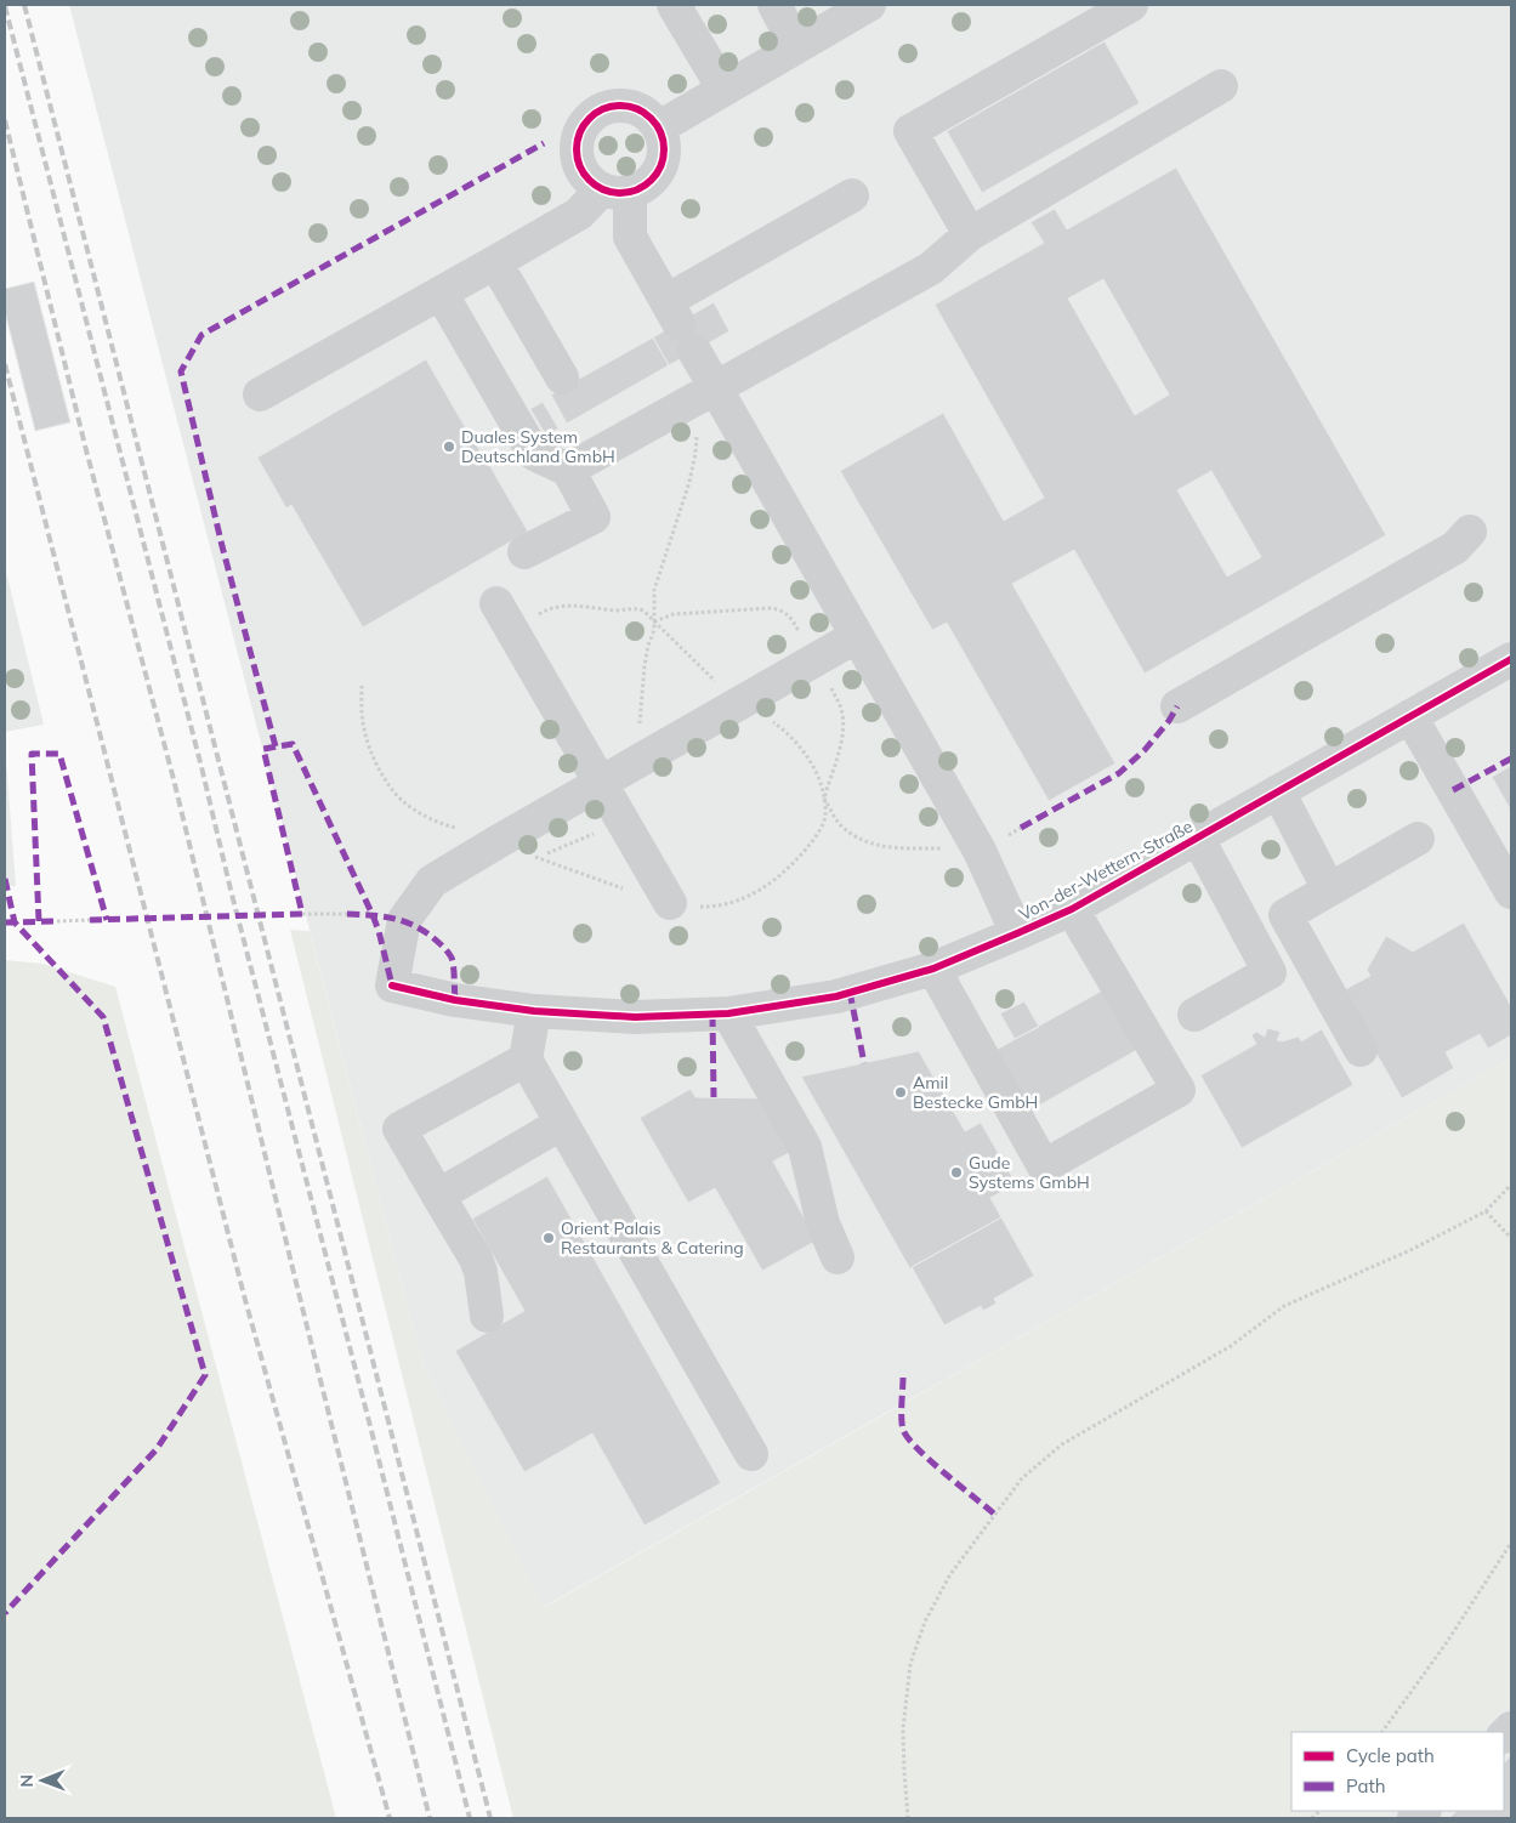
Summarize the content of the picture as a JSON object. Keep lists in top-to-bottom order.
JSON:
{
  "streets": {
    "street": ["Von-der-Wettern-Straße"]
  },
  "places": [
    "Duales System Deutschland GmbH",
    "Amil Bestecke GmbH",
    "Gude Systems GmbH",
    "Orient Palais Restaurants & Catering"
  ],
  "legend": ["Cycle path", "Path"],
  "north": "left"
}
